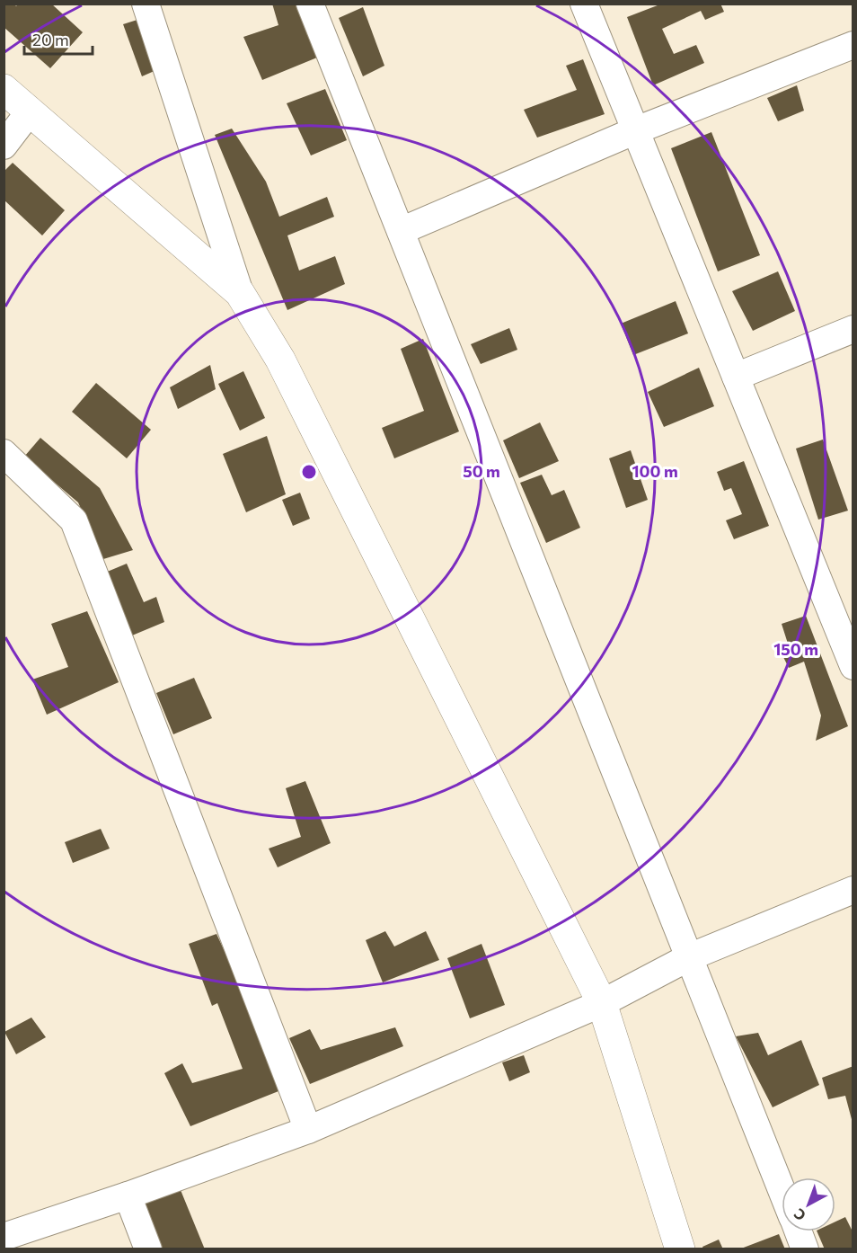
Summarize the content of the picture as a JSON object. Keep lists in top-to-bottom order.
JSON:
{
  "scale_bar": "20 m",
  "north": "bottom left",
  "rings": ["50 m", "100 m", "150 m"]
}
